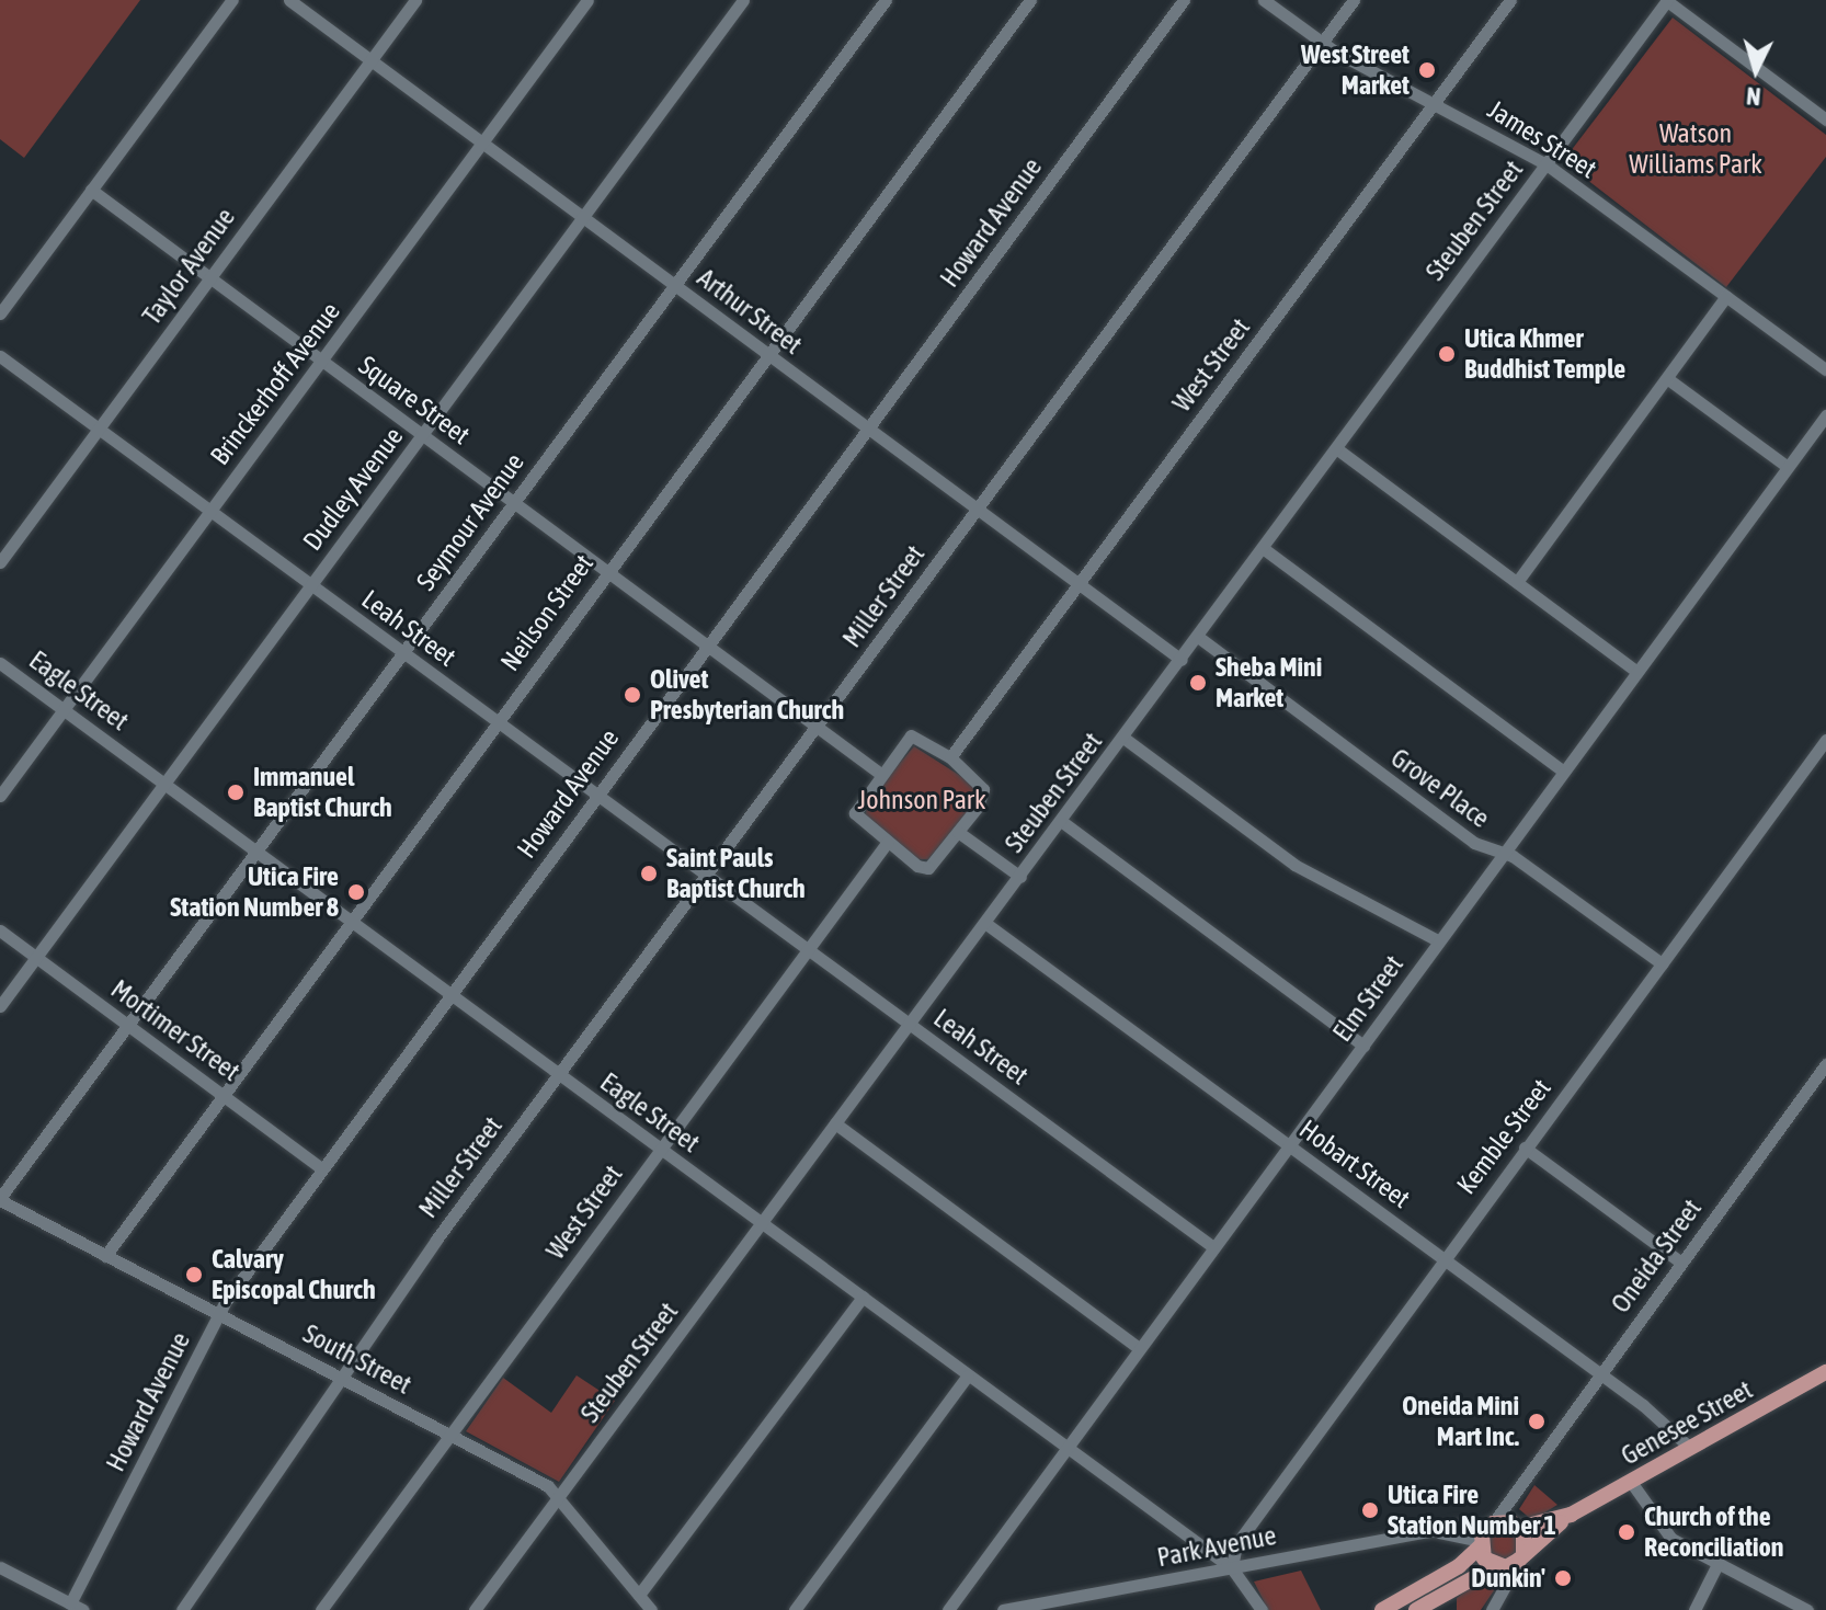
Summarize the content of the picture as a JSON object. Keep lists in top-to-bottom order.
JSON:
{
  "streets": {
    "main road": ["Genesee Street"],
    "street": [
      "James Street",
      "Steuben Street",
      "Howard Avenue",
      "Taylor Avenue",
      "Arthur Street",
      "West Street",
      "Brinckerhoff Avenue",
      "Square Street",
      "Dudley Avenue",
      "Seymour Avenue",
      "Miller Street",
      "Neilson Street",
      "Leah Street",
      "Eagle Street",
      "Grove Place",
      "Elm Street",
      "Mortimer Street",
      "Kemble Street",
      "Hobart Street",
      "Oneida Street",
      "South Street",
      "Park Avenue"
    ]
  },
  "crossings": [
    ["James Street", "Steuben Street"],
    ["James Street", "West Street"],
    ["James Street", "Miller Street"],
    ["Steuben Street", "Arthur Street"],
    ["Steuben Street", "Leah Street"],
    ["Steuben Street", "Eagle Street"],
    ["Steuben Street", "Grove Place"],
    ["Steuben Street", "Hobart Street"],
    ["Steuben Street", "South Street"],
    ["Howard Avenue", "Arthur Street"],
    ["Howard Avenue", "Square Street"],
    ["Howard Avenue", "Leah Street"],
    ["Howard Avenue", "Eagle Street"],
    ["Howard Avenue", "Mortimer Street"],
    ["Howard Avenue", "South Street"],
    ["Taylor Avenue", "Arthur Street"],
    ["Taylor Avenue", "Square Street"],
    ["Taylor Avenue", "Leah Street"],
    ["Arthur Street", "West Street"],
    ["Arthur Street", "Brinckerhoff Avenue"],
    ["Arthur Street", "Dudley Avenue"],
    ["Arthur Street", "Seymour Avenue"],
    ["Arthur Street", "Miller Street"],
    ["Arthur Street", "Neilson Street"],
    ["West Street", "Leah Street"],
    ["West Street", "Eagle Street"],
    ["West Street", "South Street"],
    ["Brinckerhoff Avenue", "Square Street"],
    ["Brinckerhoff Avenue", "Leah Street"],
    ["Brinckerhoff Avenue", "Eagle Street"],
    ["Square Street", "Dudley Avenue"],
    ["Square Street", "Seymour Avenue"],
    ["Square Street", "Miller Street"],
    ["Square Street", "Neilson Street"],
    ["Dudley Avenue", "Leah Street"],
    ["Dudley Avenue", "Eagle Street"],
    ["Dudley Avenue", "Mortimer Street"],
    ["Seymour Avenue", "Leah Street"],
    ["Seymour Avenue", "Eagle Street"],
    ["Seymour Avenue", "Mortimer Street"],
    ["Seymour Avenue", "South Street"],
    ["Miller Street", "Leah Street"],
    ["Miller Street", "Eagle Street"],
    ["Miller Street", "South Street"],
    ["Neilson Street", "Leah Street"],
    ["Neilson Street", "Eagle Street"],
    ["Neilson Street", "Mortimer Street"],
    ["Neilson Street", "South Street"],
    ["Leah Street", "Elm Street"],
    ["Eagle Street", "Elm Street"],
    ["Eagle Street", "Kemble Street"],
    ["Eagle Street", "Park Avenue"],
    ["Grove Place", "Elm Street"],
    ["Grove Place", "Kemble Street"],
    ["Elm Street", "Hobart Street"],
    ["Kemble Street", "Hobart Street"],
    ["Kemble Street", "Park Avenue"],
    ["Hobart Street", "Oneida Street"],
    ["Hobart Street", "Genesee Street"],
    ["Oneida Street", "Genesee Street"],
    ["Oneida Street", "Park Avenue"],
    ["Genesee Street", "Park Avenue"]
  ],
  "parks": ["Watson Williams Park", "Johnson Park"],
  "places": [
    "West Street Market",
    "Utica Khmer Buddhist Temple",
    "Sheba Mini Market",
    "Olivet Presbyterian Church",
    "Immanuel Baptist Church",
    "Saint Pauls Baptist Church",
    "Utica Fire Station Number 8",
    "Calvary Episcopal Church",
    "Oneida Mini Mart Inc.",
    "Utica Fire Station Number 1",
    "Church of the Reconciliation",
    "Dunkin'"
  ],
  "north": "bottom"
}
